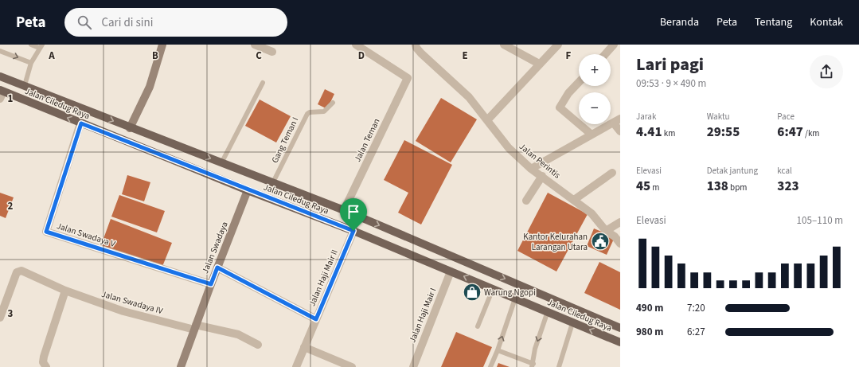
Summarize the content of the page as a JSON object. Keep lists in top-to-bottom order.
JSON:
{
  "streets": {
    "main road": ["Jalan Ciledug Raya"],
    "street": [
      "Jalan Teman",
      "Jalan Perintis",
      "Jalan Swadaya V",
      "Jalan Swadaya",
      "Jalan Haji Mair II",
      "Jalan Swadaya IV",
      "Jalan Haji Mair I"
    ],
    "lane": ["Gang Teman I"]
  },
  "crossings": [
    ["Jalan Ciledug Raya", "Gang Teman I"],
    ["Jalan Ciledug Raya", "Jalan Teman"],
    ["Jalan Ciledug Raya", "Jalan Swadaya V"],
    ["Jalan Ciledug Raya", "Jalan Swadaya"],
    ["Jalan Ciledug Raya", "Jalan Haji Mair II"],
    ["Jalan Ciledug Raya", "Jalan Haji Mair I"],
    ["Jalan Swadaya V", "Jalan Swadaya"],
    ["Jalan Swadaya", "Jalan Swadaya IV"]
  ],
  "places": {
    "public building": ["Kantor Kelurahan Larangan Utara"],
    "shop": ["Warung Ngopi"]
  },
  "page": {
    "header": "Peta",
    "search": "Cari di sini",
    "nav": [
      "Beranda",
      "Peta",
      "Tentang",
      "Kontak"
    ],
    "heading": ["Lari pagi", "09:53 · 9 × 490 m"],
    "map_buttons": ["+", "−"],
    "stats": [
      ["Jarak", "4.41 km"],
      ["Waktu", "29:55"],
      ["Pace", "6:47 /km"],
      ["Elevasi", "45 m"],
      ["Detak jantung", "138 bpm"],
      ["kcal", "323"]
    ],
    "chart": ["Elevasi", "105–110 m"],
    "list": [
      {
        "name": "490 m",
        "note": "7:20"
      },
      {
        "name": "980 m",
        "note": "6:27"
      }
    ]
  },
  "grid": {
    "columns": [
      "A",
      "B",
      "C",
      "D",
      "E",
      "F"
    ],
    "rows": ["1", "2", "3"]
  }
}
